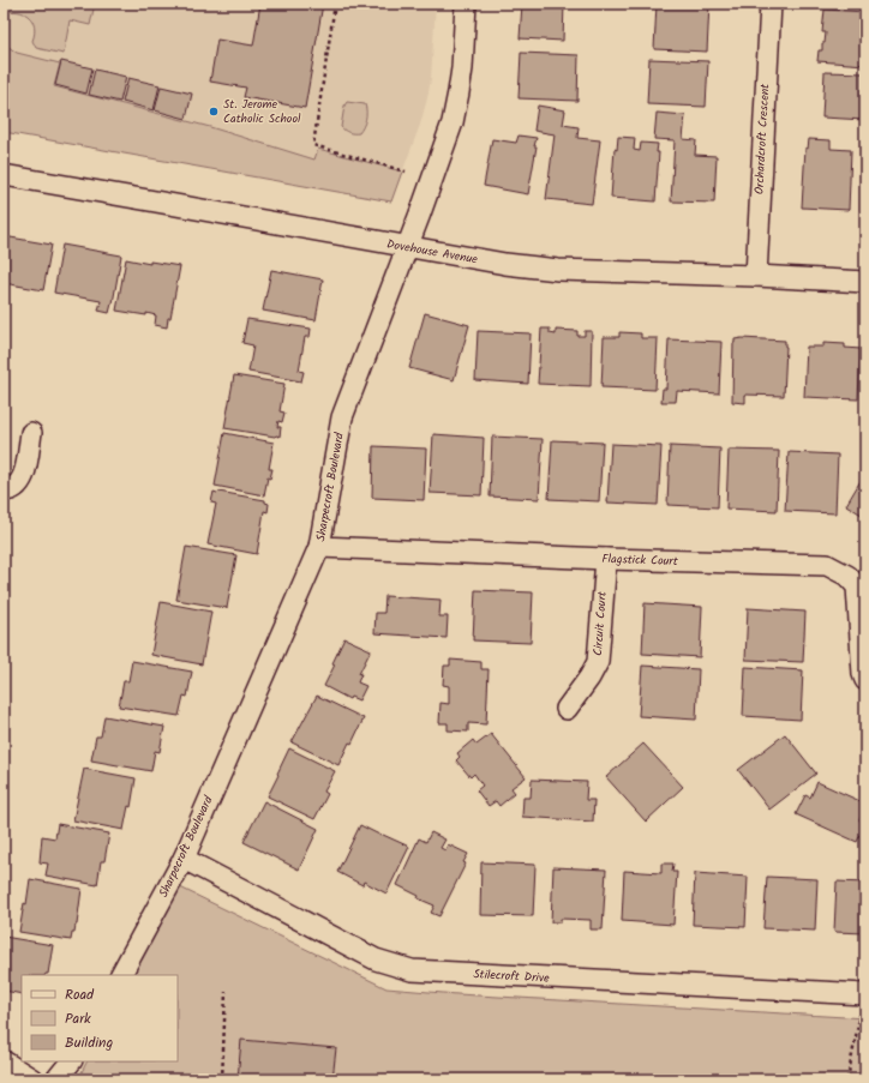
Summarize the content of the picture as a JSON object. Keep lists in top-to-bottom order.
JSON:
{
  "streets": {
    "street": [
      "Orchardcroft Crescent",
      "Dovehouse Avenue",
      "Sharpecroft Boulevard",
      "Flagstick Court",
      "Circuit Court",
      "Stilecroft Drive"
    ]
  },
  "crossings": [
    ["Orchardcroft Crescent", "Dovehouse Avenue"],
    ["Dovehouse Avenue", "Sharpecroft Boulevard"],
    ["Sharpecroft Boulevard", "Flagstick Court"],
    ["Sharpecroft Boulevard", "Stilecroft Drive"],
    ["Flagstick Court", "Circuit Court"]
  ],
  "places": ["St. Jerome Catholic School"],
  "legend": ["Road", "Park", "Building"]
}
